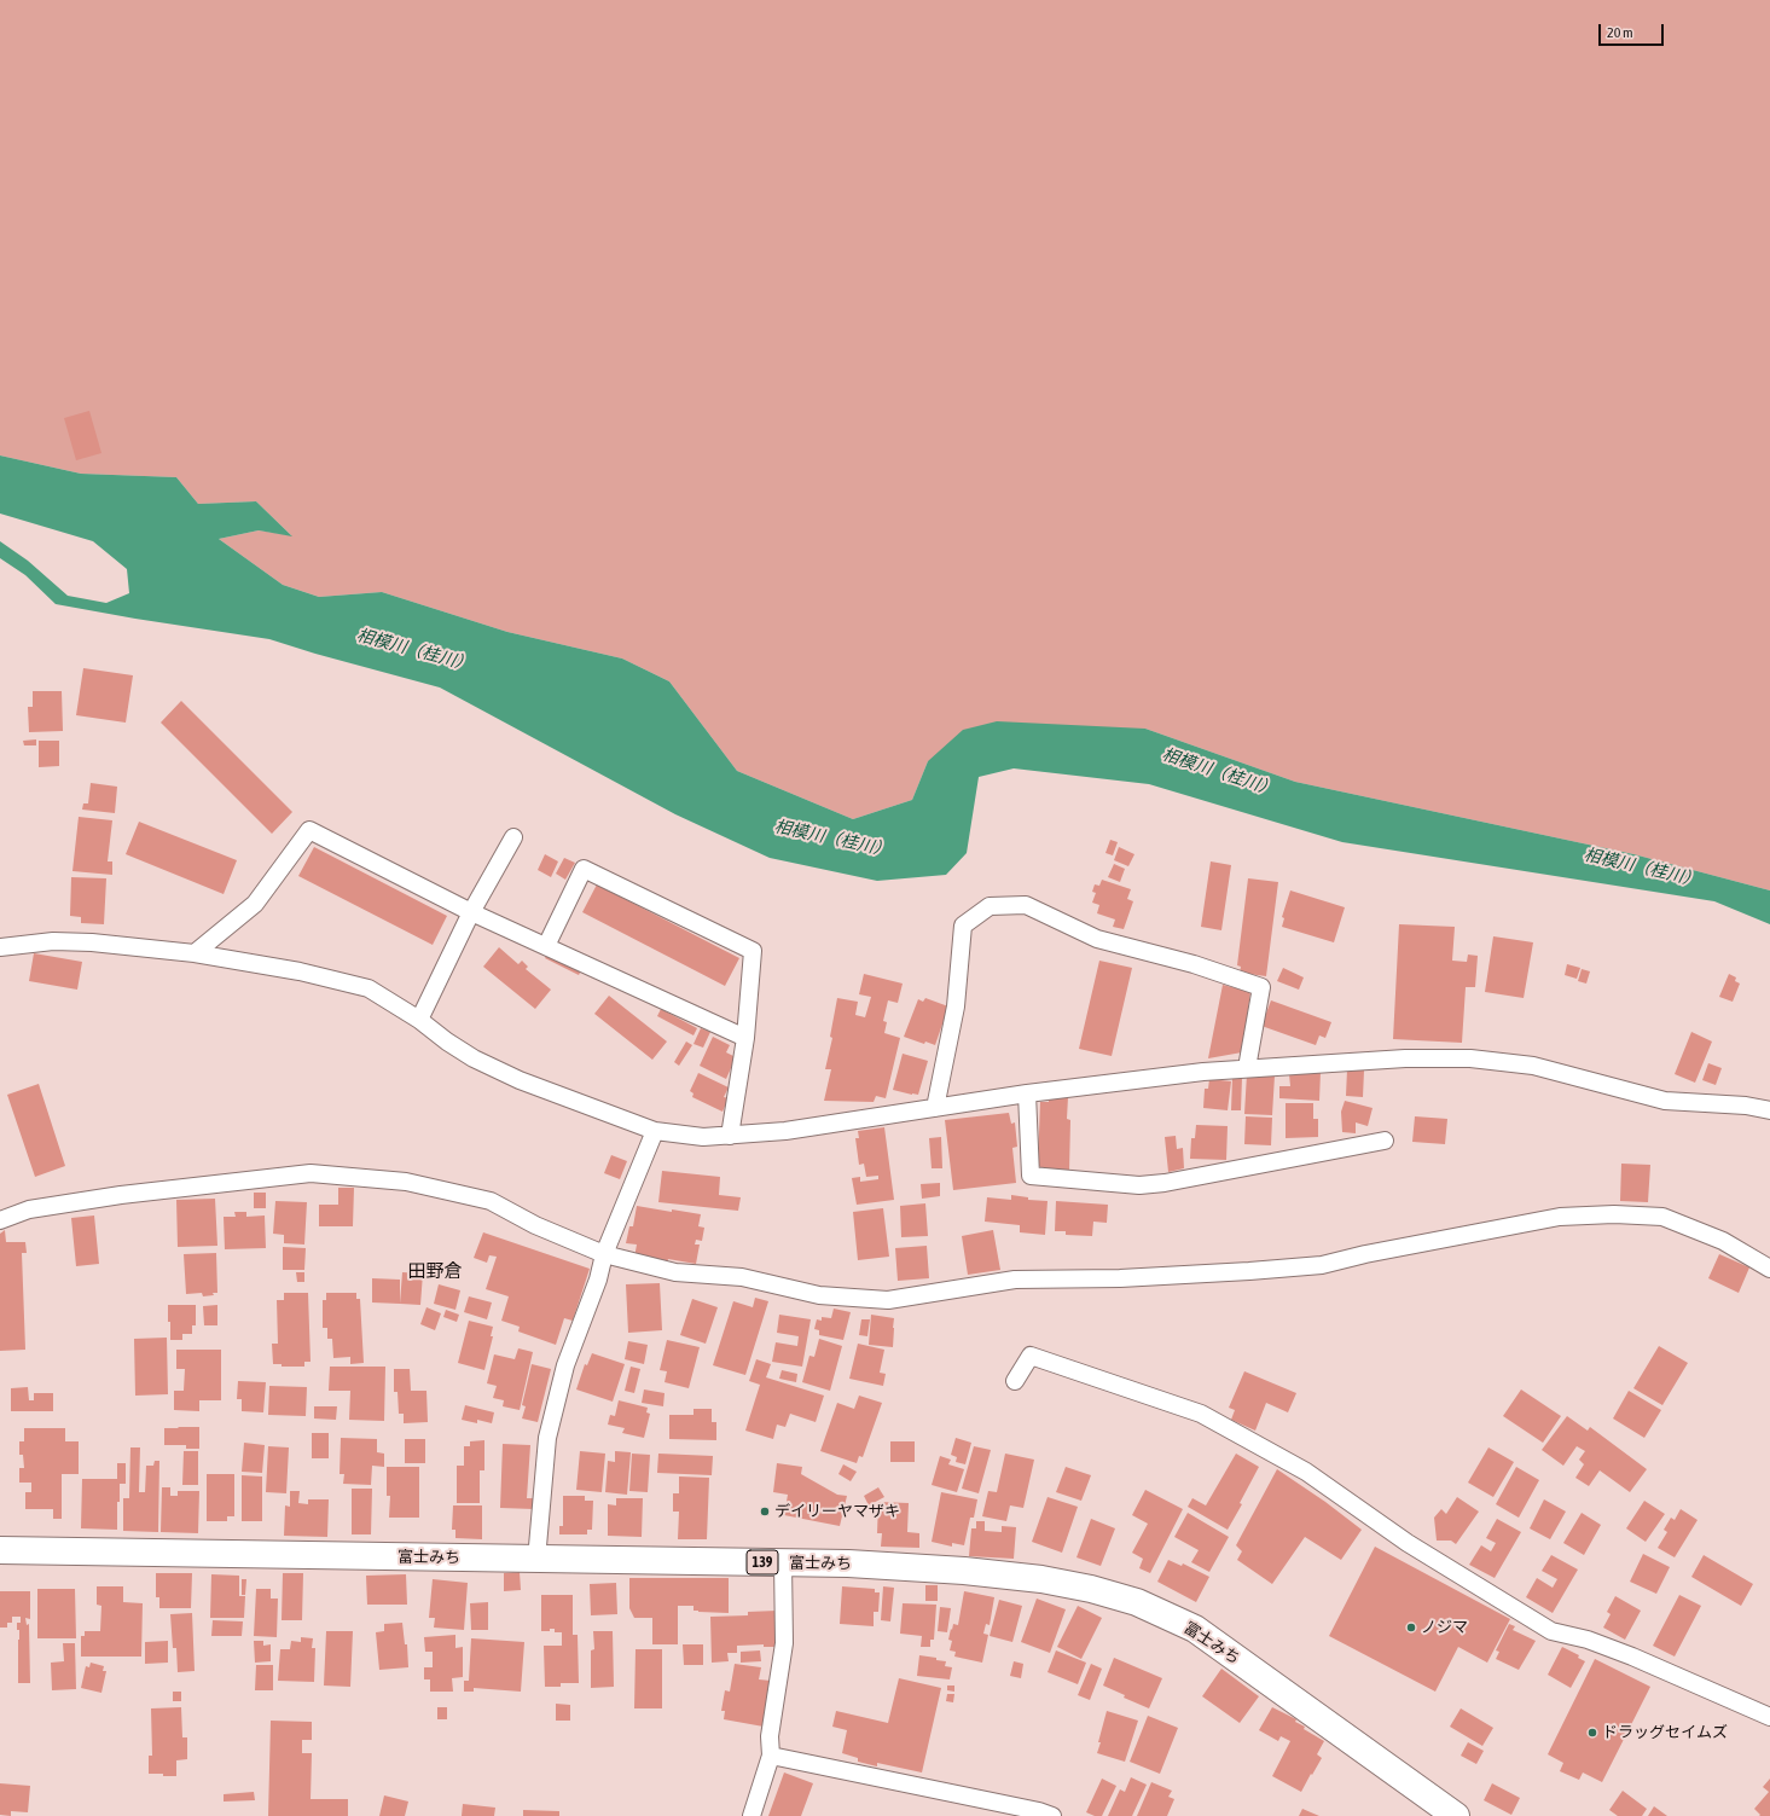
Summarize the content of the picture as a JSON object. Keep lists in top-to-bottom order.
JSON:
{
  "streets": {
    "highway": ["富士みち", "139"]
  },
  "districts": ["田野倉"],
  "water": ["相模川（桂川）"],
  "places": ["デイリーヤマザキ", "ノジマ", "ドラッグセイムズ"],
  "scale_bar": "20 m"
}
